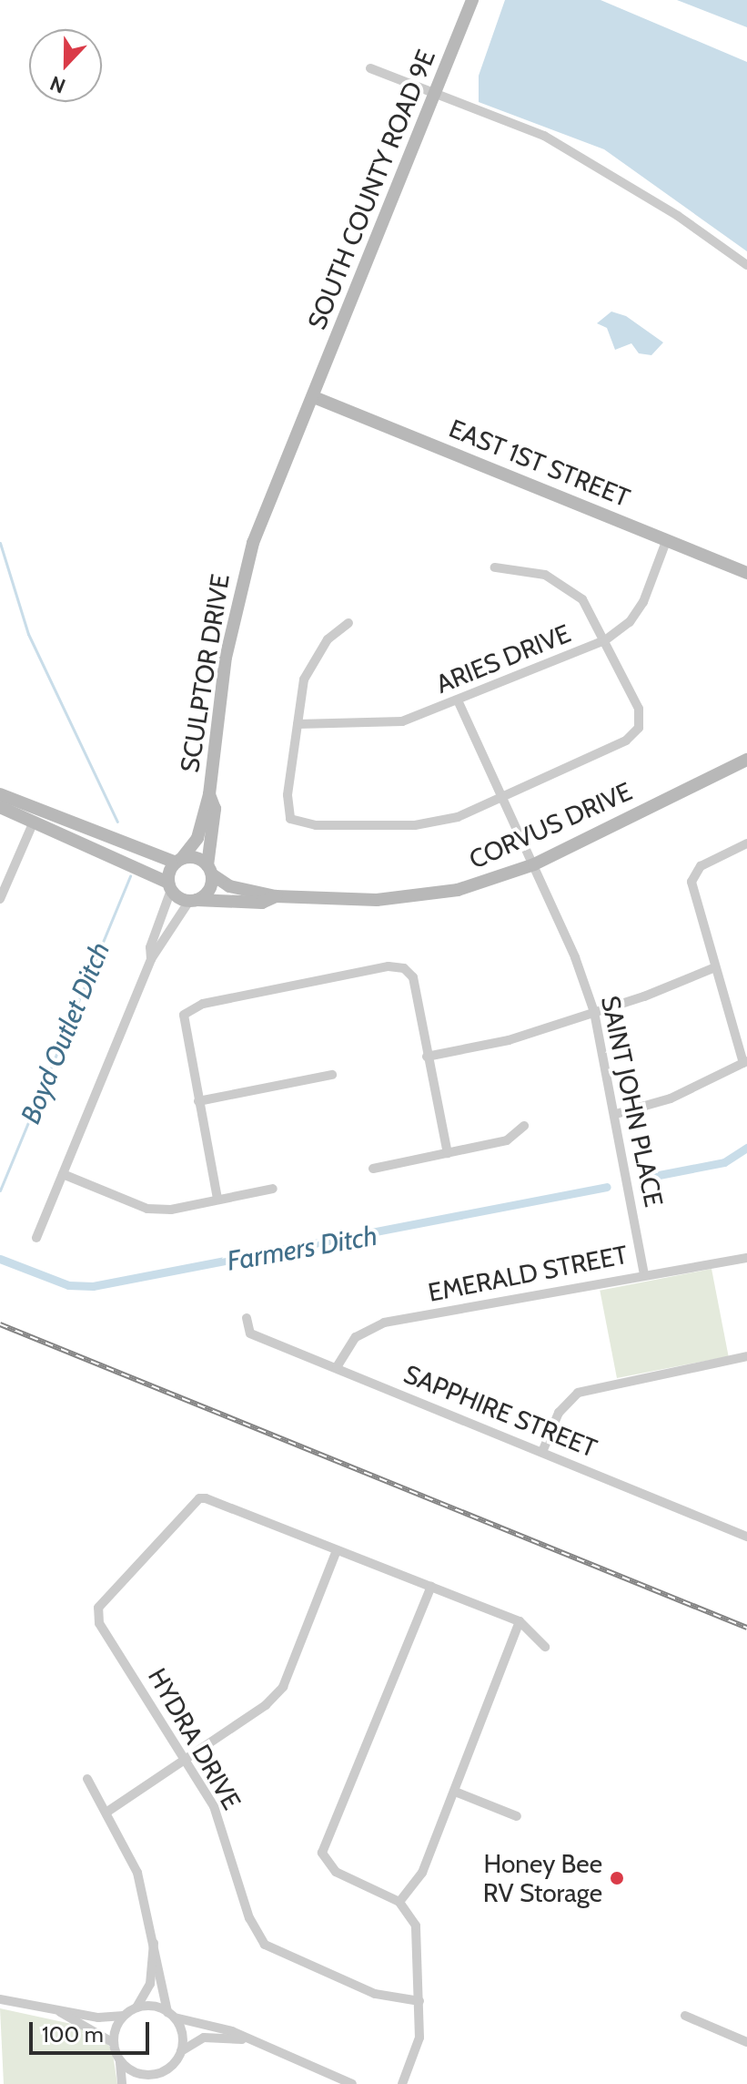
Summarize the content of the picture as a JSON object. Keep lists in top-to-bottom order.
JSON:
{
  "streets": {
    "street": [
      "SOUTH COUNTY ROAD 9E",
      "EAST 1ST STREET",
      "ARIES DRIVE",
      "SCULPTOR DRIVE",
      "CORVUS DRIVE",
      "SAINT JOHN PLACE",
      "EMERALD STREET",
      "SAPPHIRE STREET",
      "HYDRA DRIVE"
    ]
  },
  "crossings": [
    ["SOUTH COUNTY ROAD 9E", "EAST 1ST STREET"],
    ["SOUTH COUNTY ROAD 9E", "SCULPTOR DRIVE"],
    ["EAST 1ST STREET", "ARIES DRIVE"],
    ["EAST 1ST STREET", "SCULPTOR DRIVE"],
    ["ARIES DRIVE", "SAINT JOHN PLACE"],
    ["SCULPTOR DRIVE", "CORVUS DRIVE"],
    ["CORVUS DRIVE", "SAINT JOHN PLACE"],
    ["SAINT JOHN PLACE", "EMERALD STREET"],
    ["EMERALD STREET", "SAPPHIRE STREET"]
  ],
  "water": ["Boyd Outlet Ditch", "Farmers Ditch"],
  "places": ["Honey Bee RV Storage"],
  "scale_bar": "100 m",
  "north": "bottom"
}
